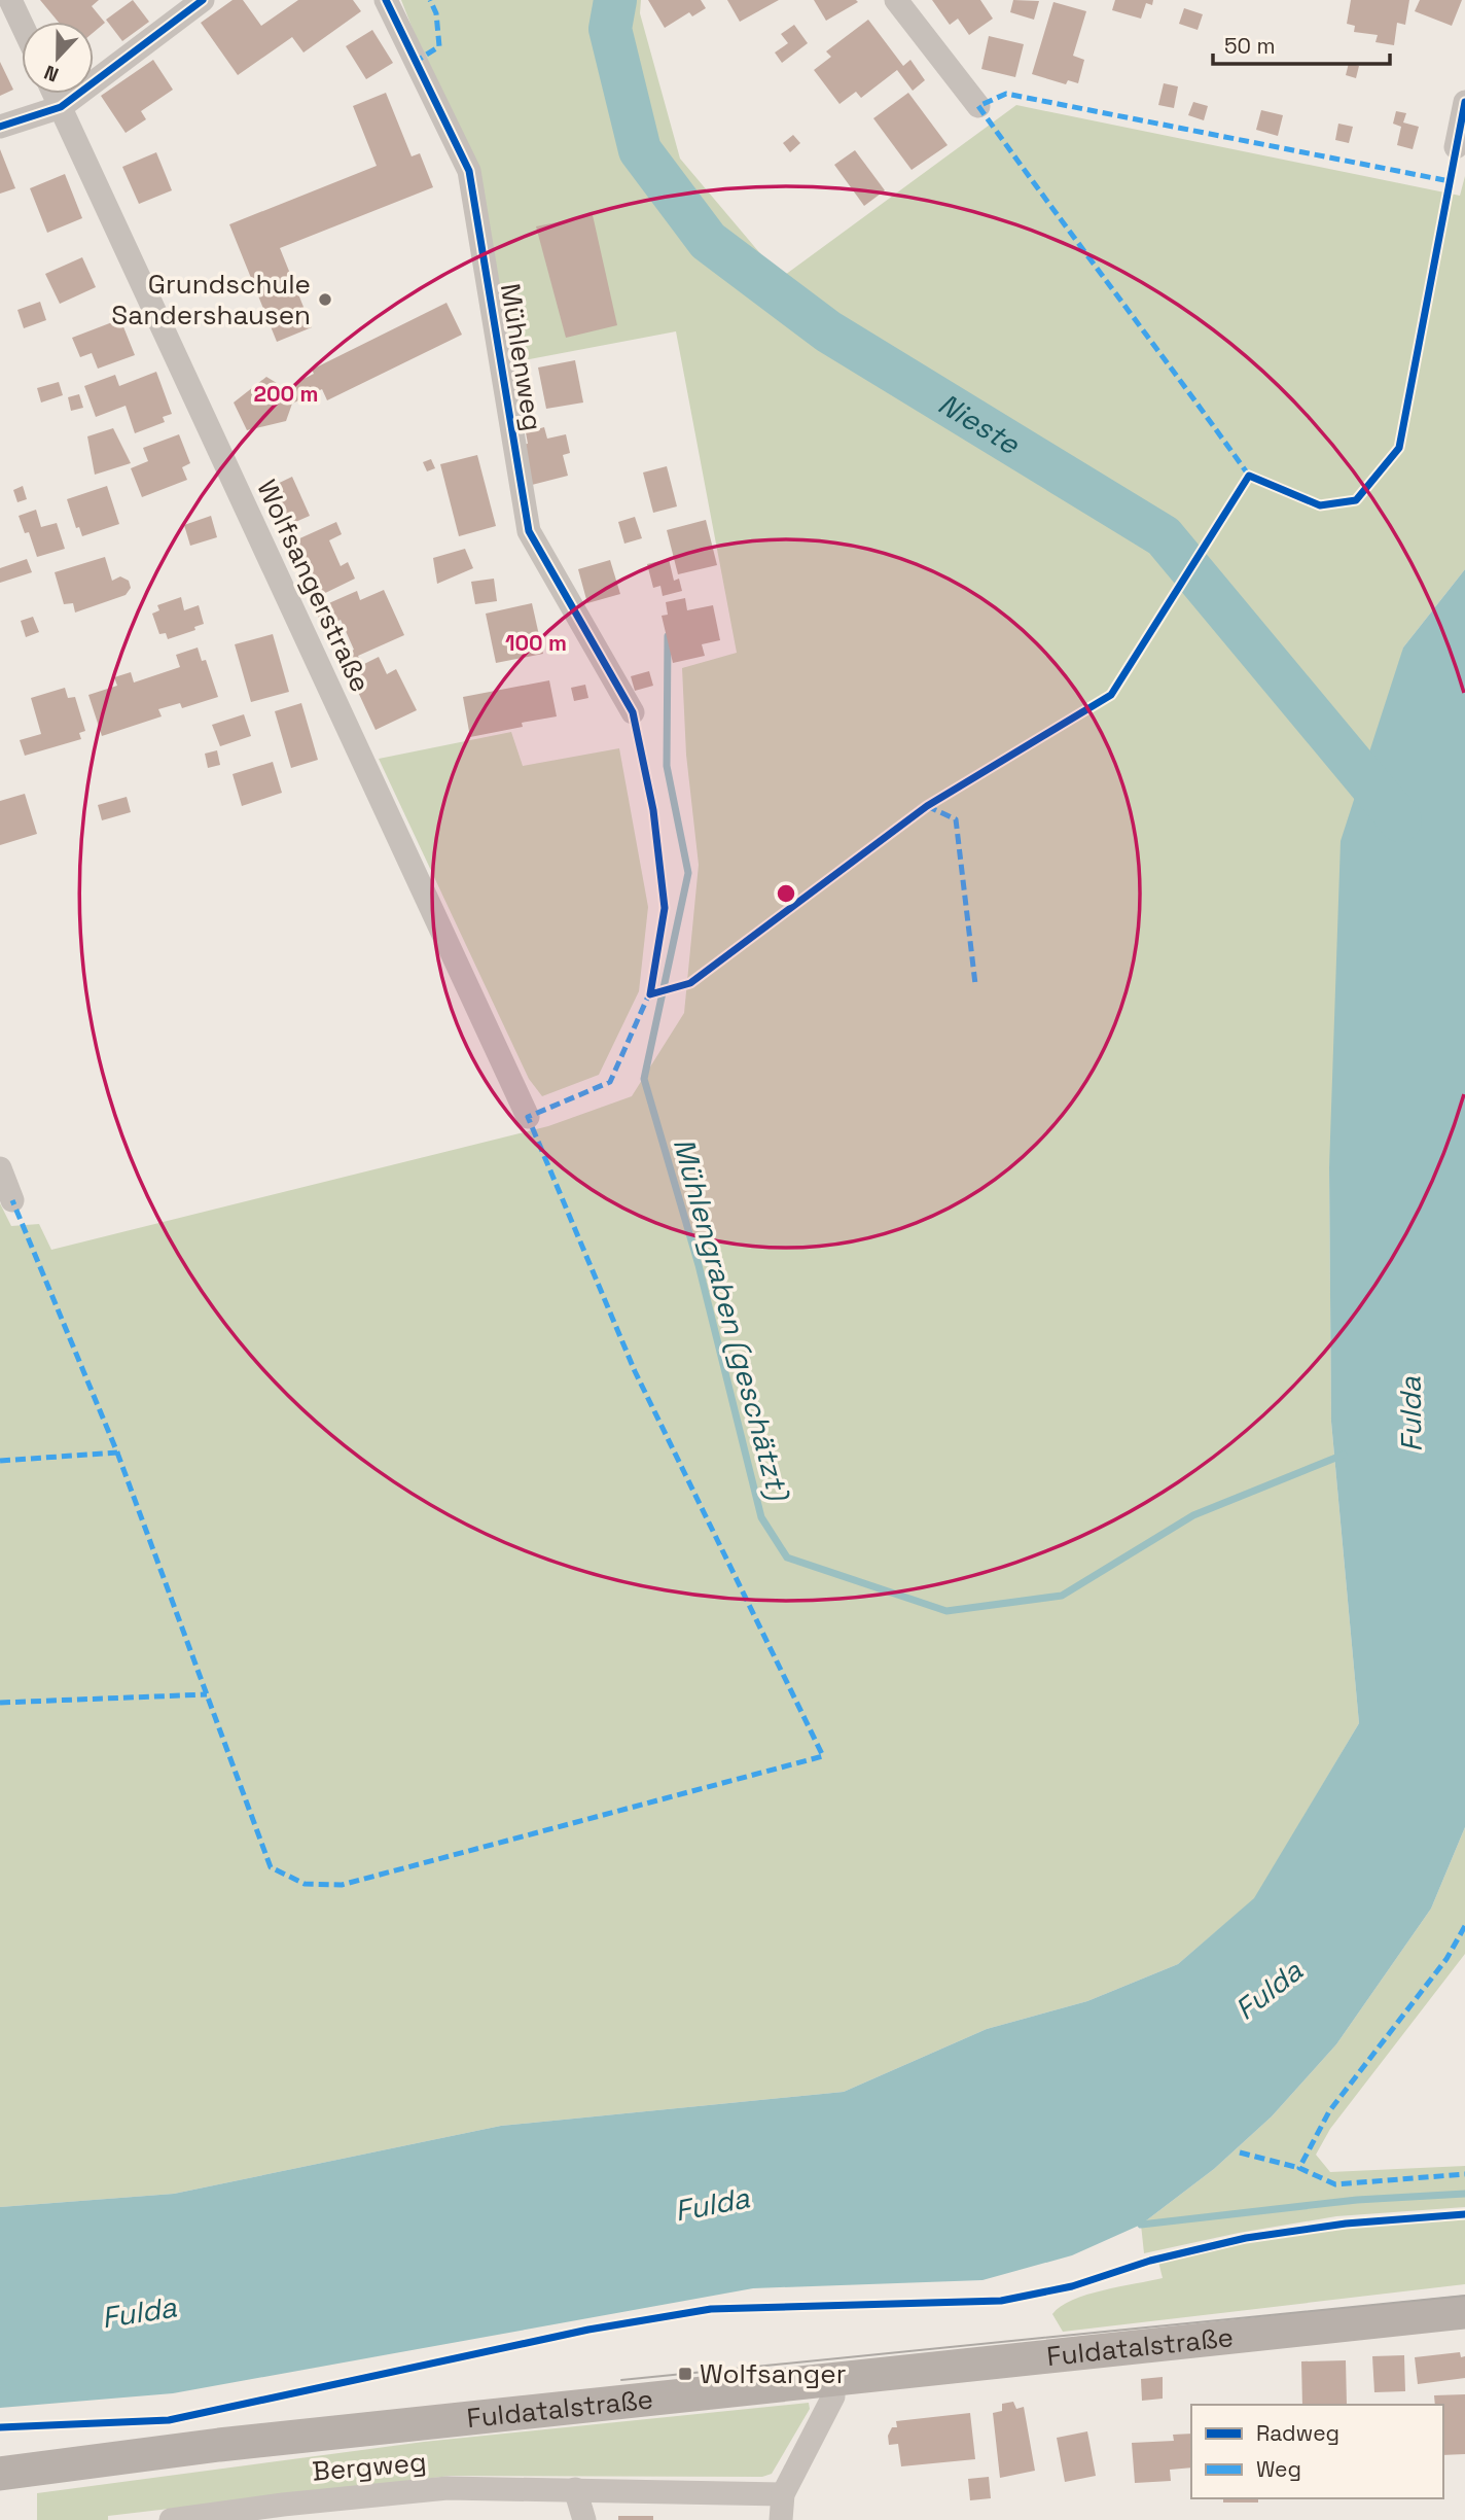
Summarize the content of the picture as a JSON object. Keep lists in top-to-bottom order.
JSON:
{
  "streets": {
    "main road": ["Fuldatalstraße"],
    "street": ["Mühlenweg", "Wolfsangerstraße", "Bergweg"]
  },
  "water": ["Nieste", "Mühlengraben (geschätzt)", "Fulda"],
  "places": {
    "other": ["Grundschule Sandershausen"],
    "transit": ["Wolfsanger"]
  },
  "legend": ["Radweg", "Weg"],
  "scale_bar": "50 m",
  "north": "bottom",
  "rings": ["200 m", "100 m"]
}
